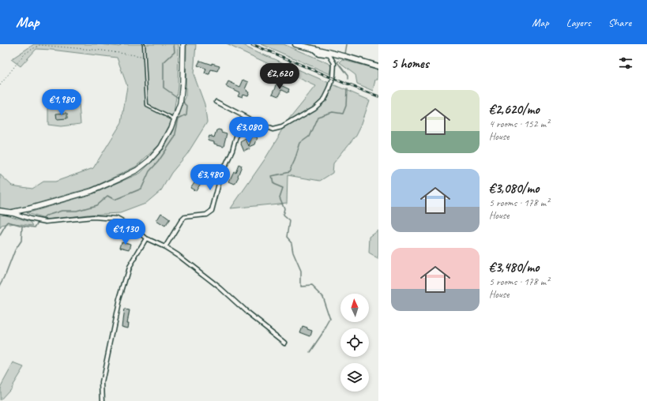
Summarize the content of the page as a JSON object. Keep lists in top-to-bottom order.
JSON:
{
  "north": "top",
  "page": {
    "header": "Map",
    "nav": ["Map", "Layers", "Share"],
    "heading": "5 homes",
    "price": [
      "€2,620",
      "€1,980",
      "€3,080",
      "€3,480",
      "€1,130"
    ],
    "list": [
      {
        "name": "€2,620/mo",
        "note": "4 rooms · 152 m² · House"
      },
      {
        "name": "€3,080/mo",
        "note": "5 rooms · 178 m² · House"
      },
      {
        "name": "€3,480/mo",
        "note": "5 rooms · 178 m² · House"
      }
    ]
  }
}
